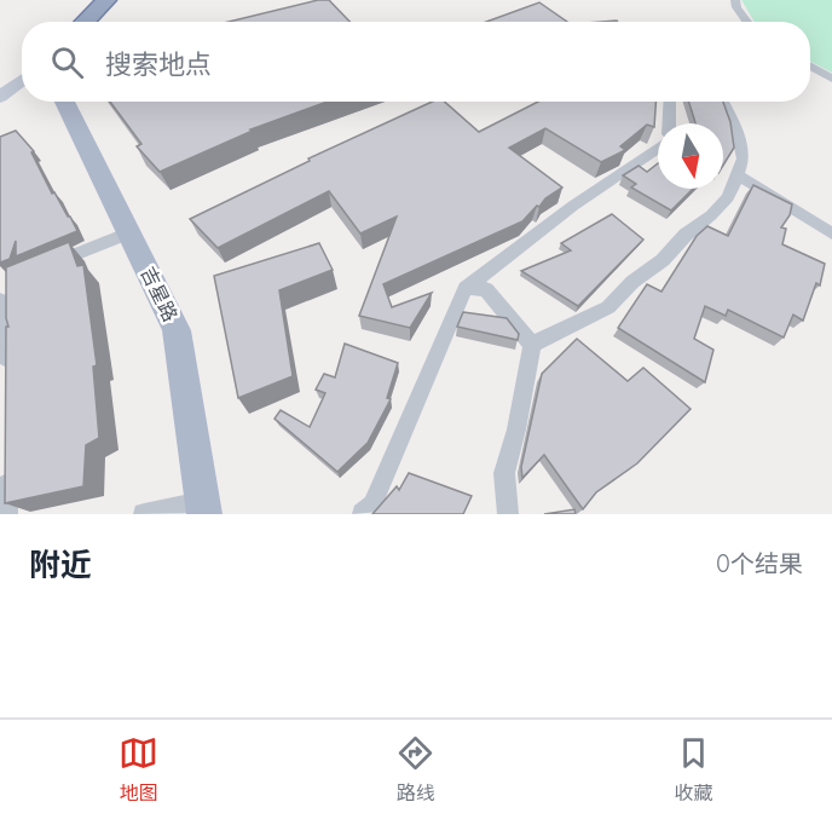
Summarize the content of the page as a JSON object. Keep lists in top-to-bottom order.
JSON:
{
  "streets": {
    "main road": ["吉星路"]
  },
  "north": "bottom",
  "page": {
    "search": "搜索地点",
    "heading": ["附近", "0个结果"],
    "nav": ["地图", "路线", "收藏"]
  }
}
